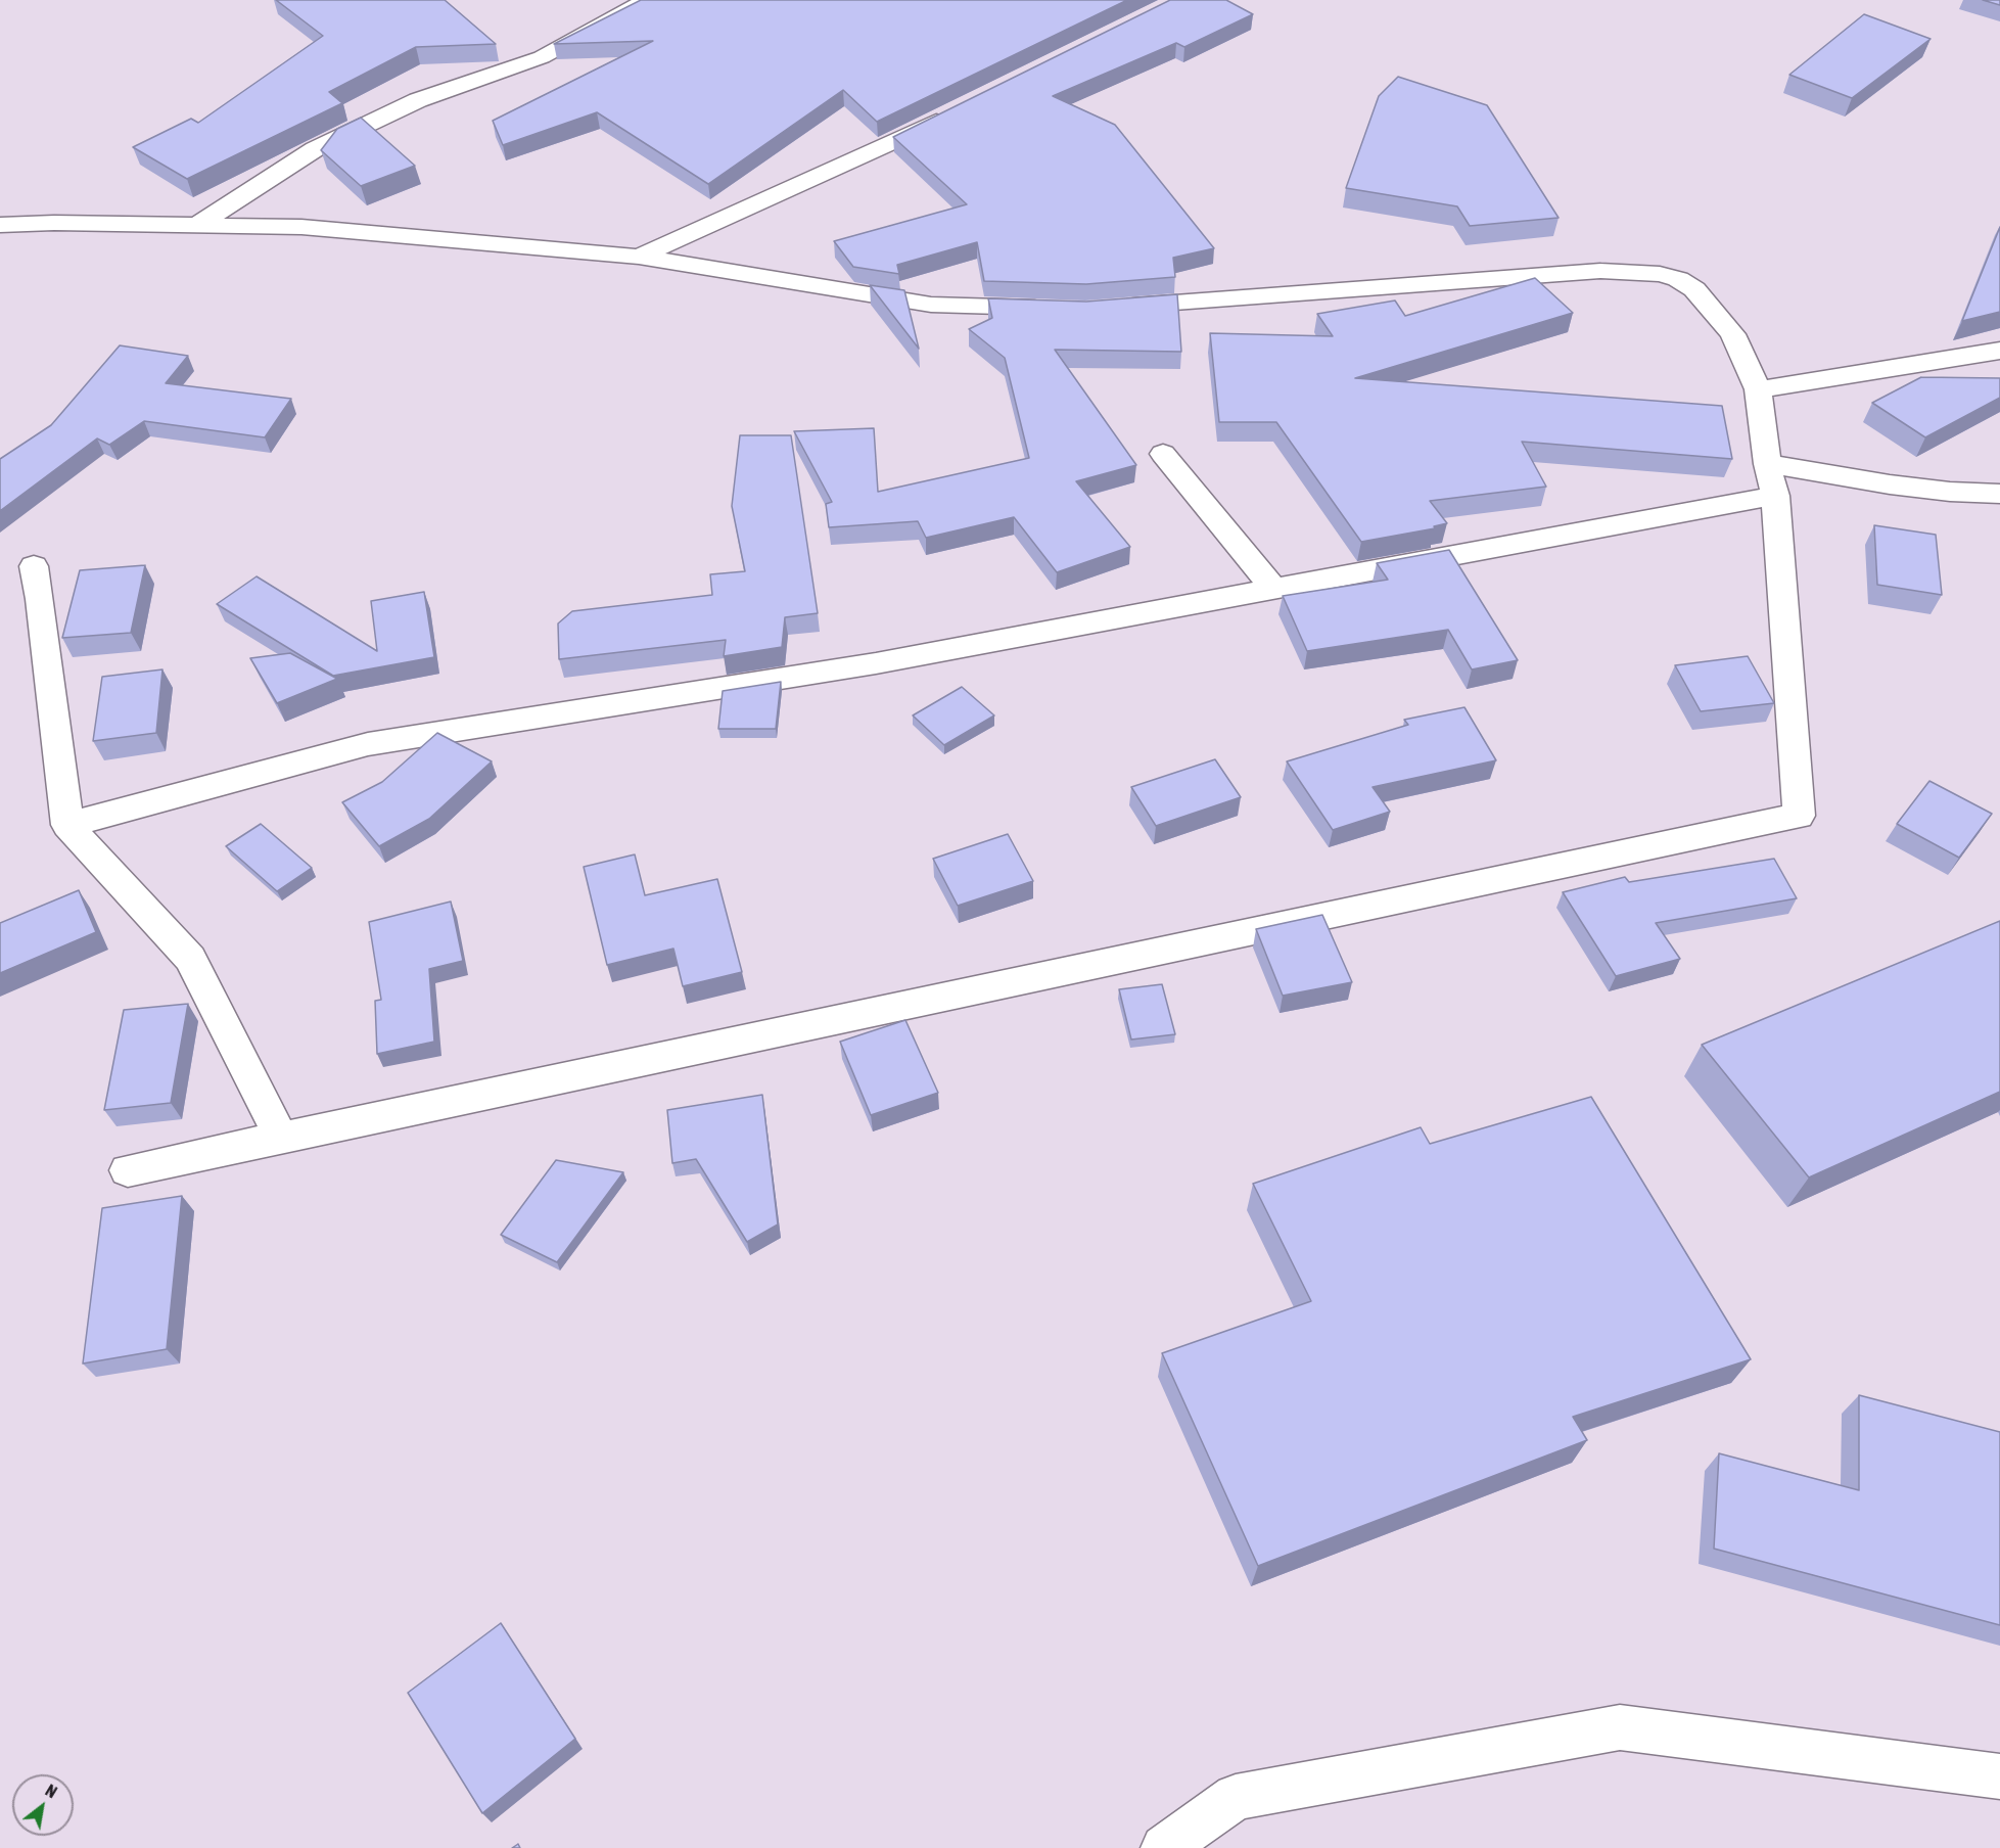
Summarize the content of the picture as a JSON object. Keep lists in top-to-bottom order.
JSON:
{
  "north": "top right"
}
